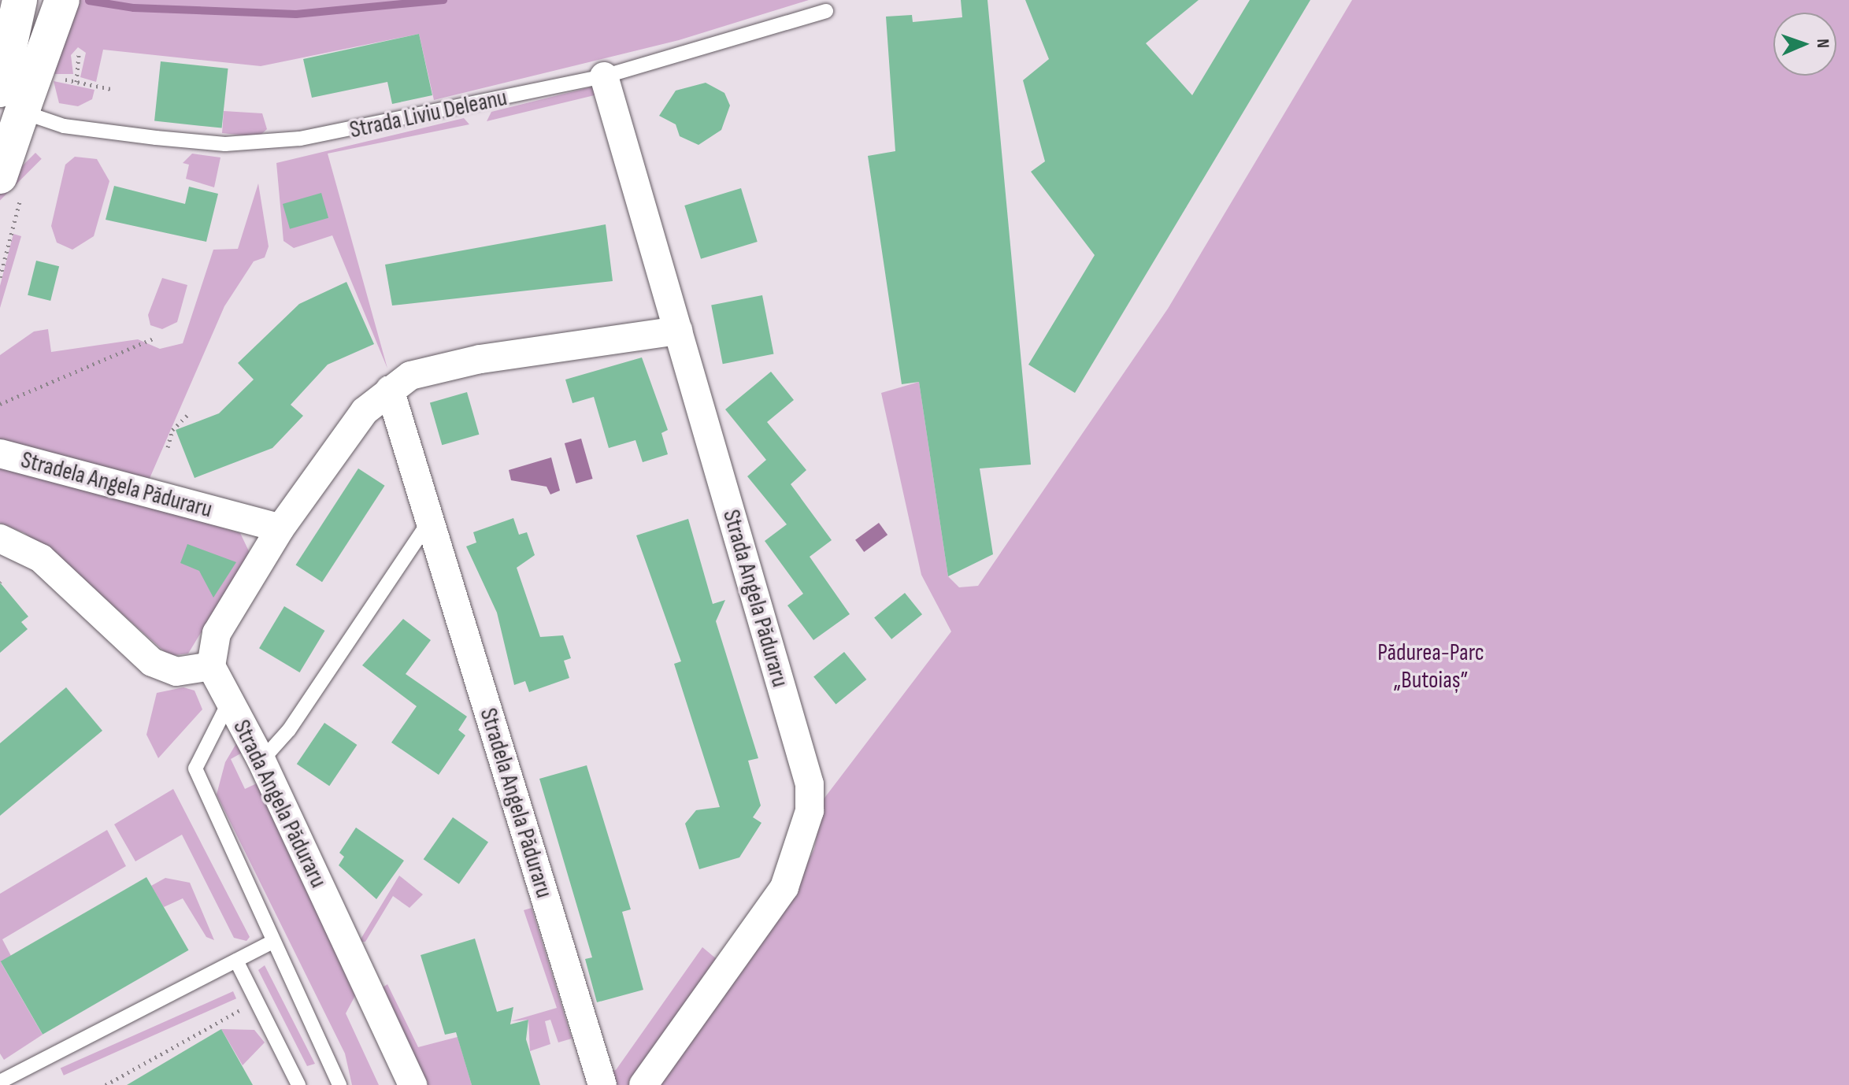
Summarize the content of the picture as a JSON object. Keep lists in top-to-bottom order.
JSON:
{
  "streets": {
    "street": ["Stradela Angela Păduraru", "Strada Angela Păduraru"],
    "lane": ["Strada Liviu Deleanu"]
  },
  "crossings": [
    ["Strada Liviu Deleanu", "Strada Angela Păduraru"]
  ],
  "parks": ["Pădurea-Parc „Butoiaș”"],
  "north": "right"
}
